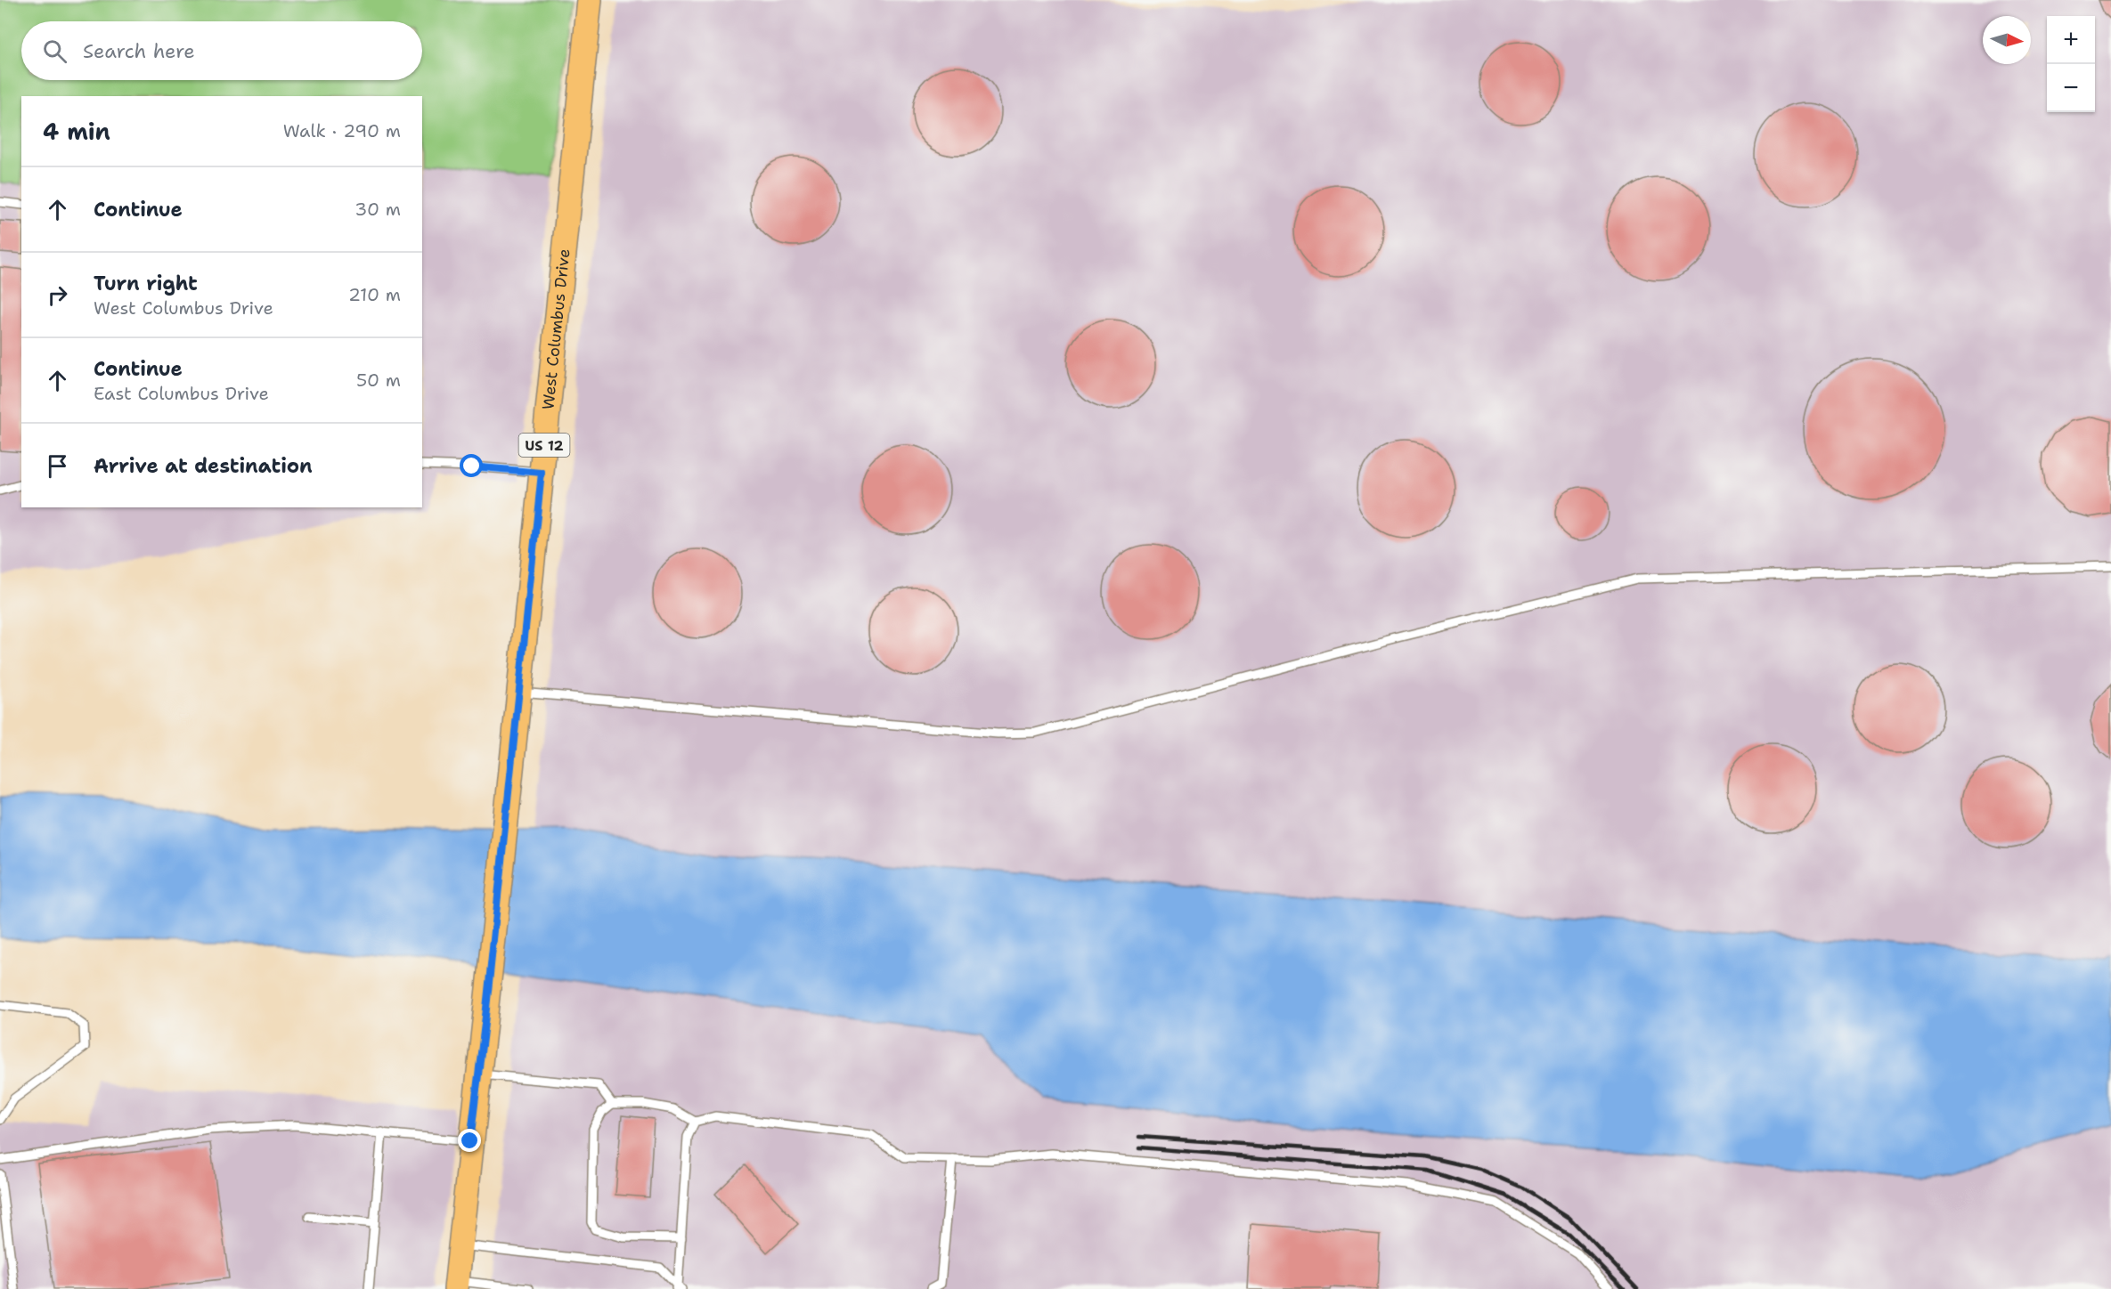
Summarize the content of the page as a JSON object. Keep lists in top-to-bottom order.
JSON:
{
  "streets": {
    "main road": ["West Columbus Drive", "US 12"]
  },
  "crossings": [
    ["West Columbus Drive", "US 12"]
  ],
  "north": "right",
  "page": {
    "map_buttons": ["+", "−"],
    "search": "Search here",
    "heading": ["4 min", "Walk · 290 m"],
    "list": [
      ["Continue", "30 m"],
      ["Turn right", "West Columbus Drive", "210 m"],
      ["Continue", "East Columbus Drive", "50 m"],
      "Arrive at destination"
    ]
  }
}
